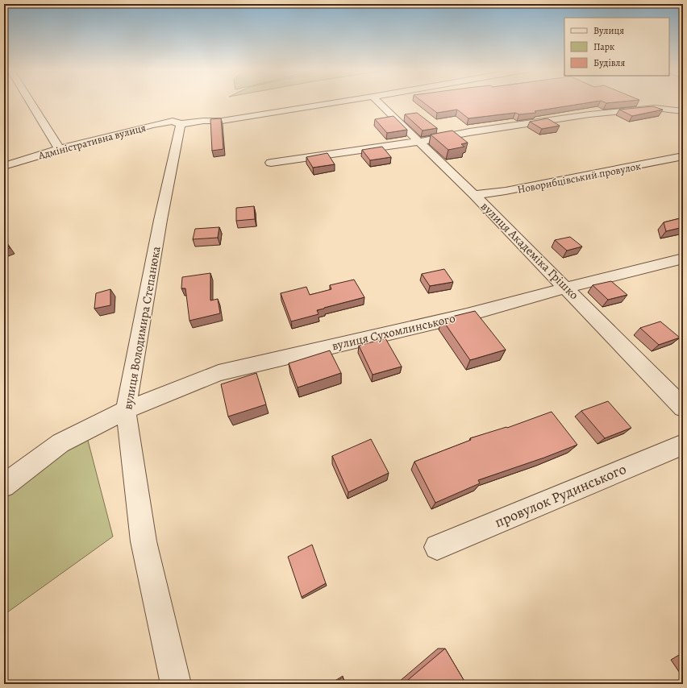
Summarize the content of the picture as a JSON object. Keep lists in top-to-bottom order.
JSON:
{
  "streets": {
    "street": [
      "Адміністративна вулиця",
      "Новорибцівський провулок",
      "вулиця Академіка Грішко",
      "вулиця Володимира Степанюка",
      "вулиця Сухомлинського",
      "провулок Рудинського"
    ]
  },
  "crossings": [
    ["Адміністративна вулиця", "вулиця Володимира Степанюка"],
    ["Новорибцівський провулок", "вулиця Академіка Грішко"],
    ["вулиця Академіка Грішко", "вулиця Сухомлинського"],
    ["вулиця Володимира Степанюка", "вулиця Сухомлинського"]
  ],
  "legend": ["Вулиця", "Парк", "Будівля"]
}
